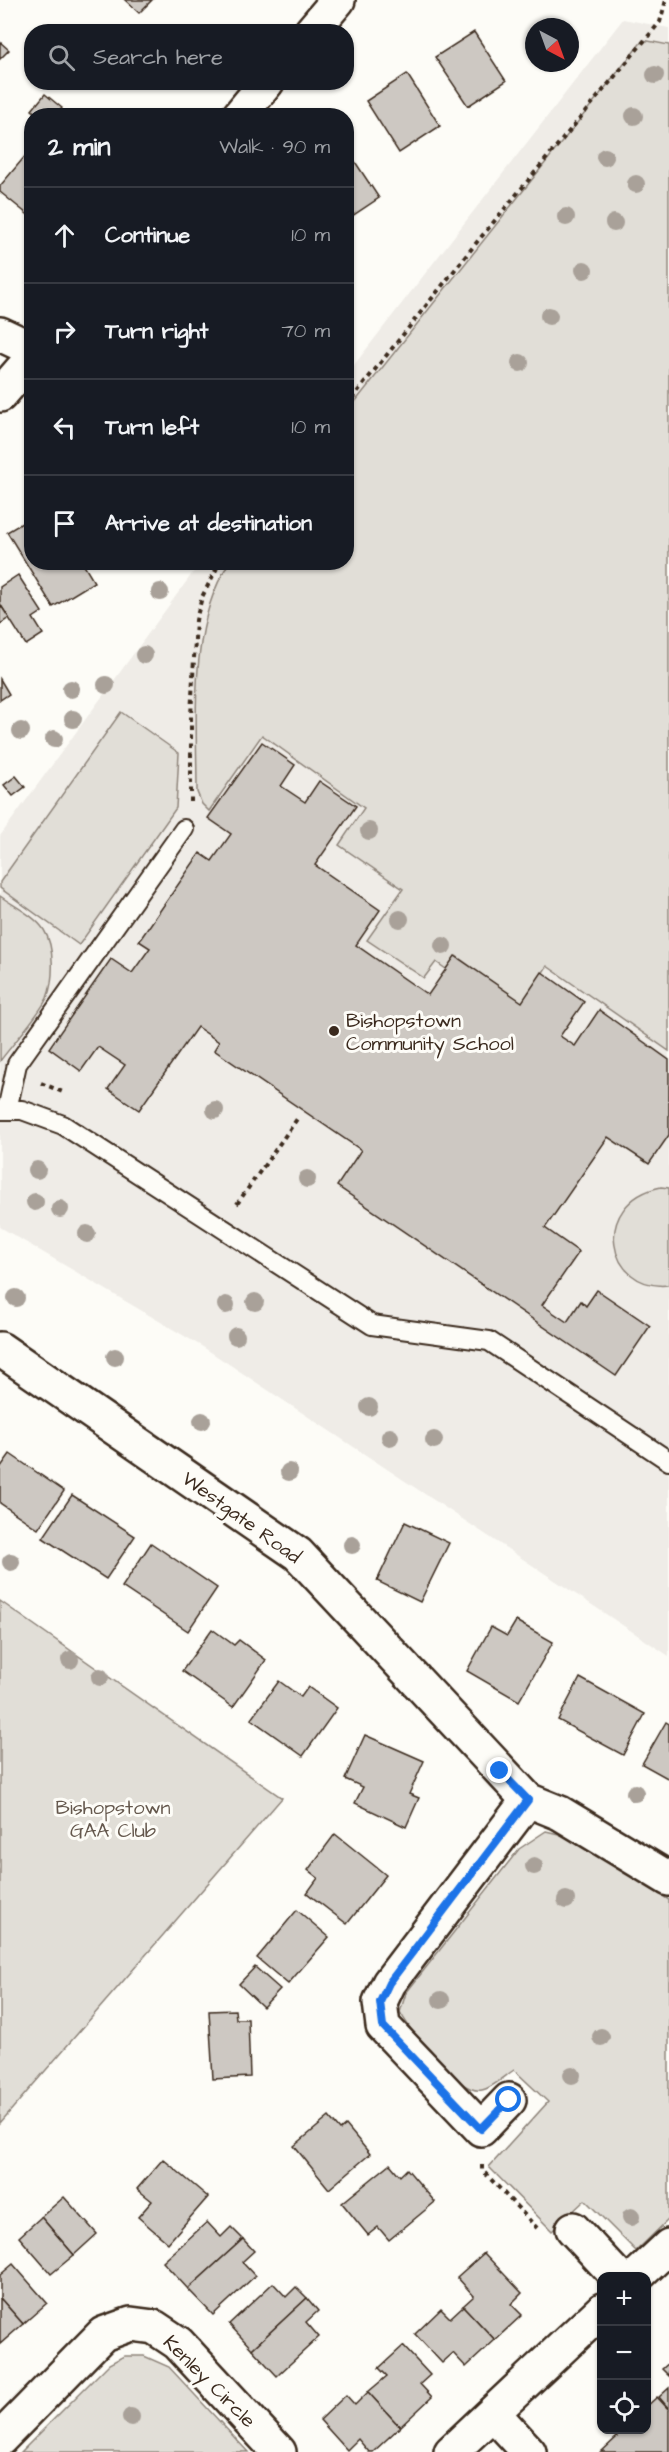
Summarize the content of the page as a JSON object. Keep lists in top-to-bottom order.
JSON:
{
  "streets": {
    "street": ["Westgate Road", "Kenley Circle"]
  },
  "parks": ["Bishopstown GAA Club"],
  "places": ["Bishopstown Community School"],
  "north": "bottom right",
  "page": {
    "search": "Search here",
    "heading": ["2 min", "Walk · 90 m"],
    "list": [
      ["Continue", "10 m"],
      ["Turn right", "70 m"],
      ["Turn left", "10 m"],
      "Arrive at destination"
    ],
    "map_buttons": ["+", "−"]
  }
}
